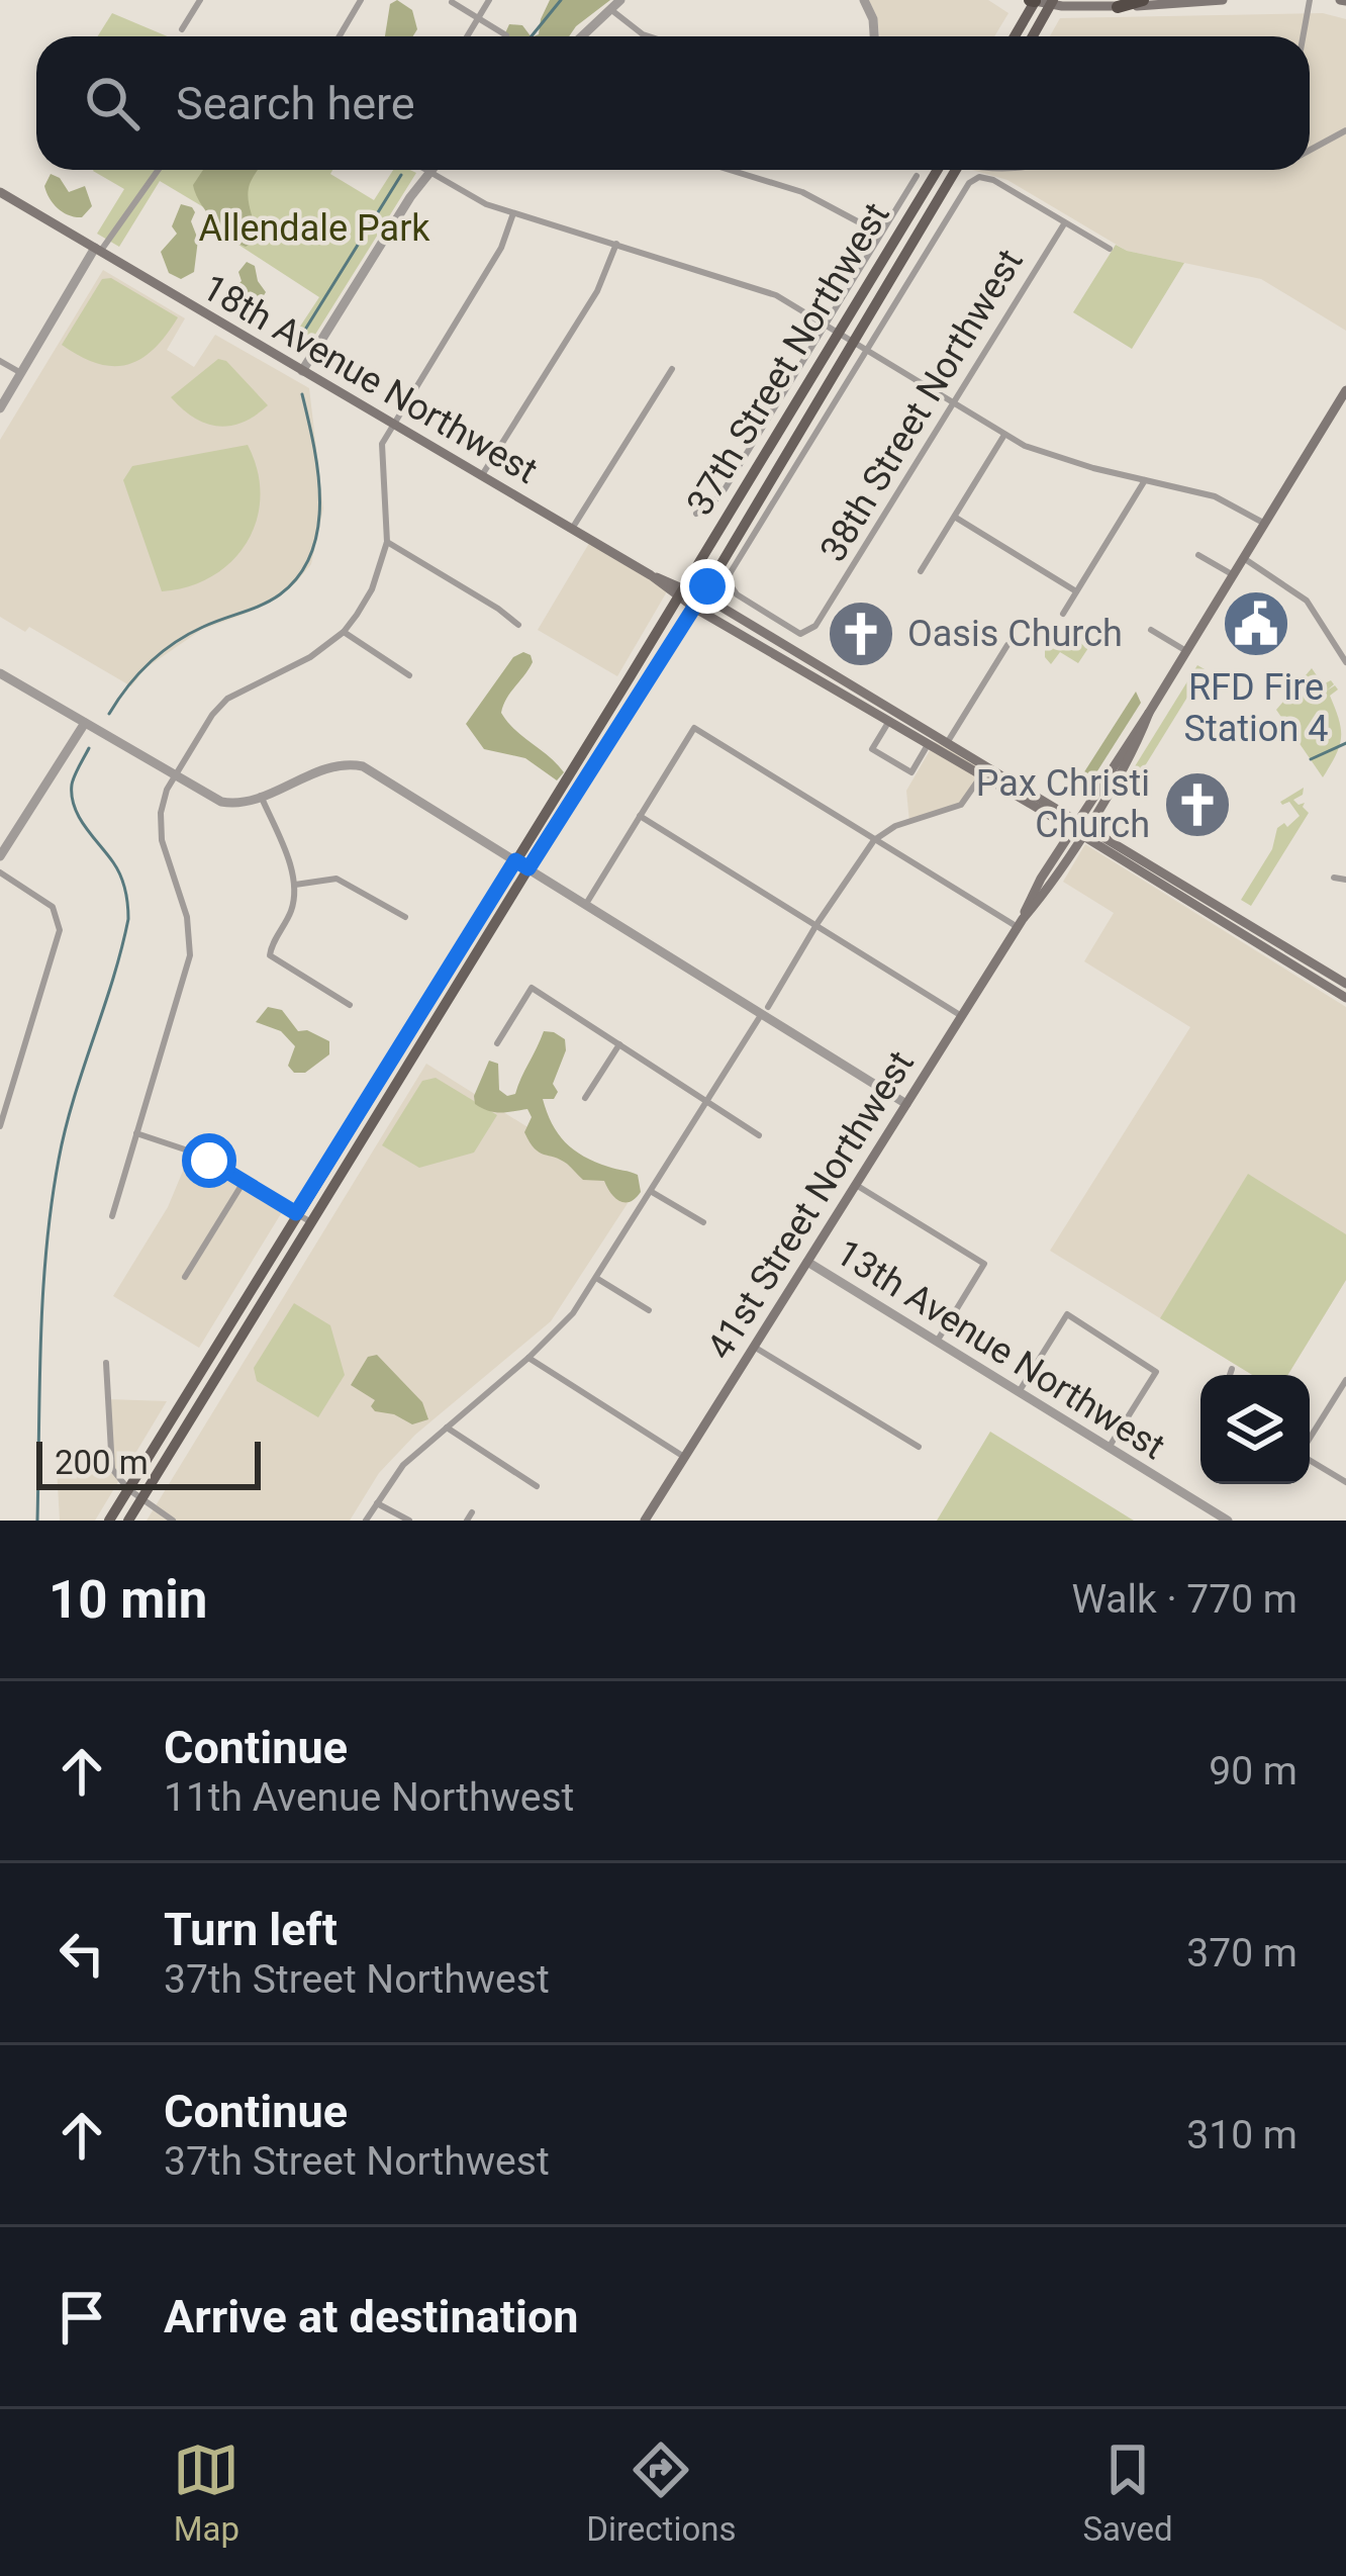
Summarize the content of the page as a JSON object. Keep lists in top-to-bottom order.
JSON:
{
  "streets": {
    "main road": ["37th Street Northwest", "18th Avenue Northwest", "41st Street Northwest"],
    "street": ["38th Street Northwest", "13th Avenue Northwest"]
  },
  "crossings": [
    ["37th Street Northwest", "18th Avenue Northwest"],
    ["37th Street Northwest", "38th Street Northwest"],
    ["18th Avenue Northwest", "41st Street Northwest"],
    ["41st Street Northwest", "13th Avenue Northwest"]
  ],
  "parks": ["Allendale Park"],
  "places": {
    "public building": ["RFD Fire Station 4"],
    "church": ["Oasis Church", "Pax Christi Church"]
  },
  "scale_bar": "200 m",
  "page": {
    "search": "Search here",
    "scale": "200 m",
    "heading": ["10 min", "Walk · 770 m"],
    "list": [
      ["Continue", "11th Avenue Northwest", "90 m"],
      ["Turn left", "37th Street Northwest", "370 m"],
      ["Continue", "37th Street Northwest", "310 m"],
      "Arrive at destination"
    ],
    "nav": ["Map", "Directions", "Saved"]
  }
}
